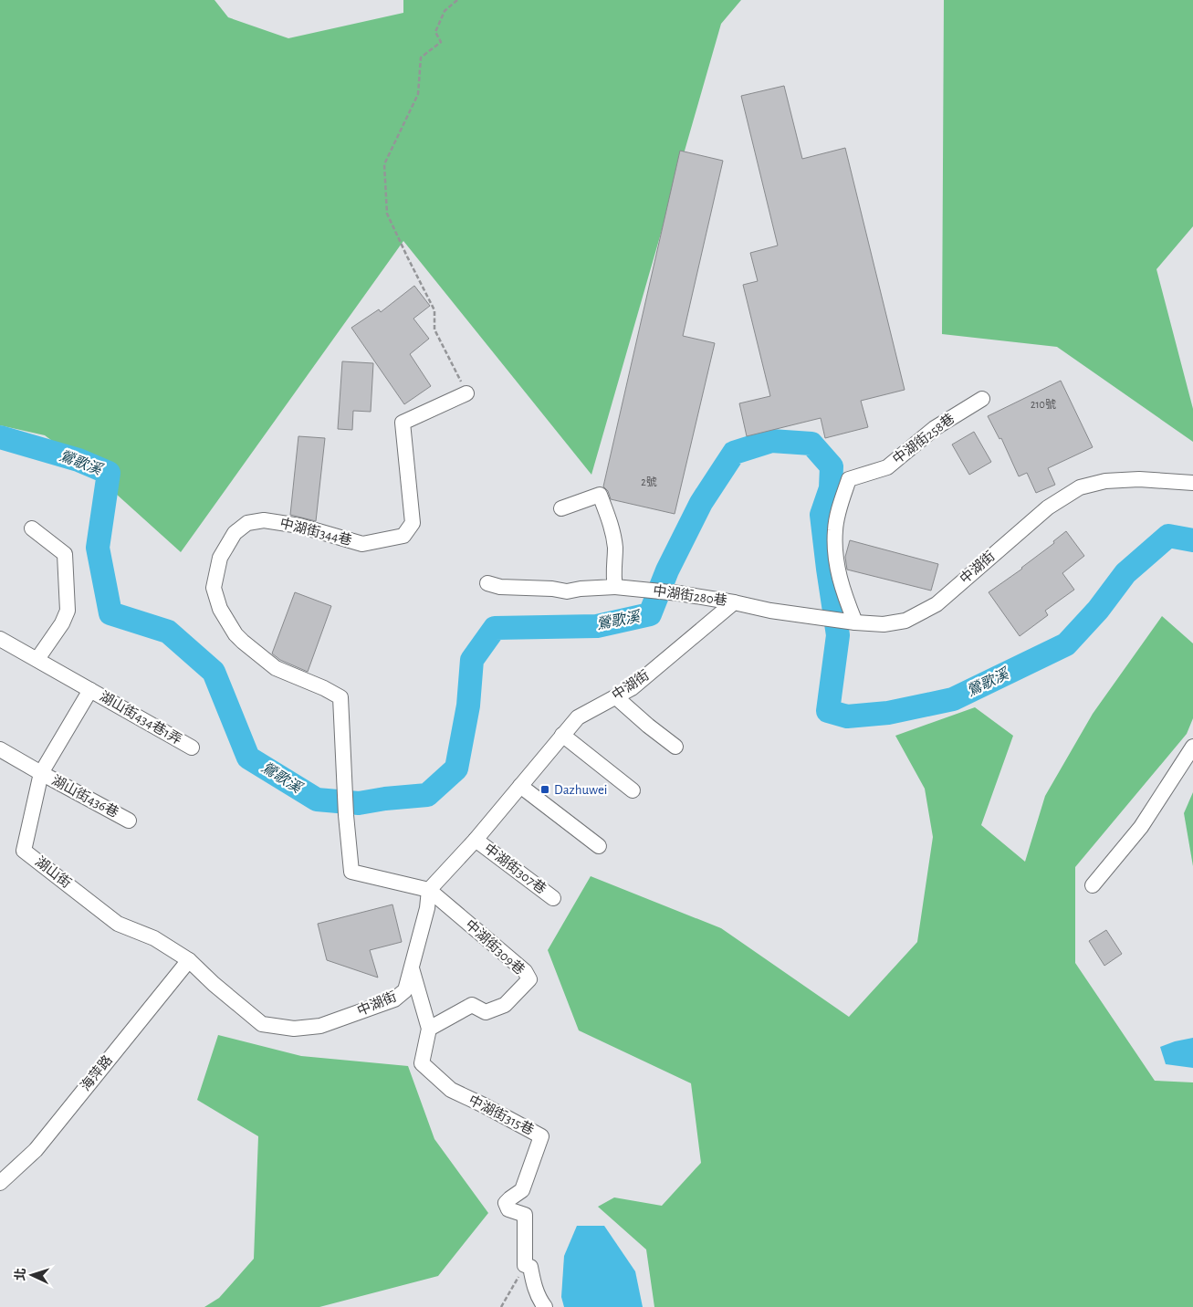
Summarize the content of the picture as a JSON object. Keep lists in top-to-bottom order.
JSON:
{
  "streets": {
    "street": [
      "中湖街258巷",
      "中湖街344巷",
      "中湖街",
      "中湖街280巷",
      "湖山街434巷1弄",
      "湖山街436巷",
      "中湖街307巷",
      "湖山街",
      "中湖街309巷",
      "海萍路",
      "中湖街315巷"
    ]
  },
  "crossings": [
    ["中湖街258巷", "中湖街"],
    ["中湖街344巷", "中湖街"],
    ["中湖街344巷", "中湖街309巷"],
    ["中湖街", "中湖街280巷"],
    ["中湖街", "中湖街307巷"],
    ["中湖街", "湖山街"],
    ["中湖街", "中湖街309巷"],
    ["中湖街", "海萍路"],
    ["中湖街", "中湖街315巷"],
    ["湖山街436巷", "湖山街"],
    ["湖山街", "海萍路"],
    ["中湖街309巷", "中湖街315巷"]
  ],
  "water": ["鶯歌溪"],
  "places": {
    "transit": ["Dazhuwei"]
  },
  "house_numbers": ["210號", "2號"],
  "north": "left"
}
